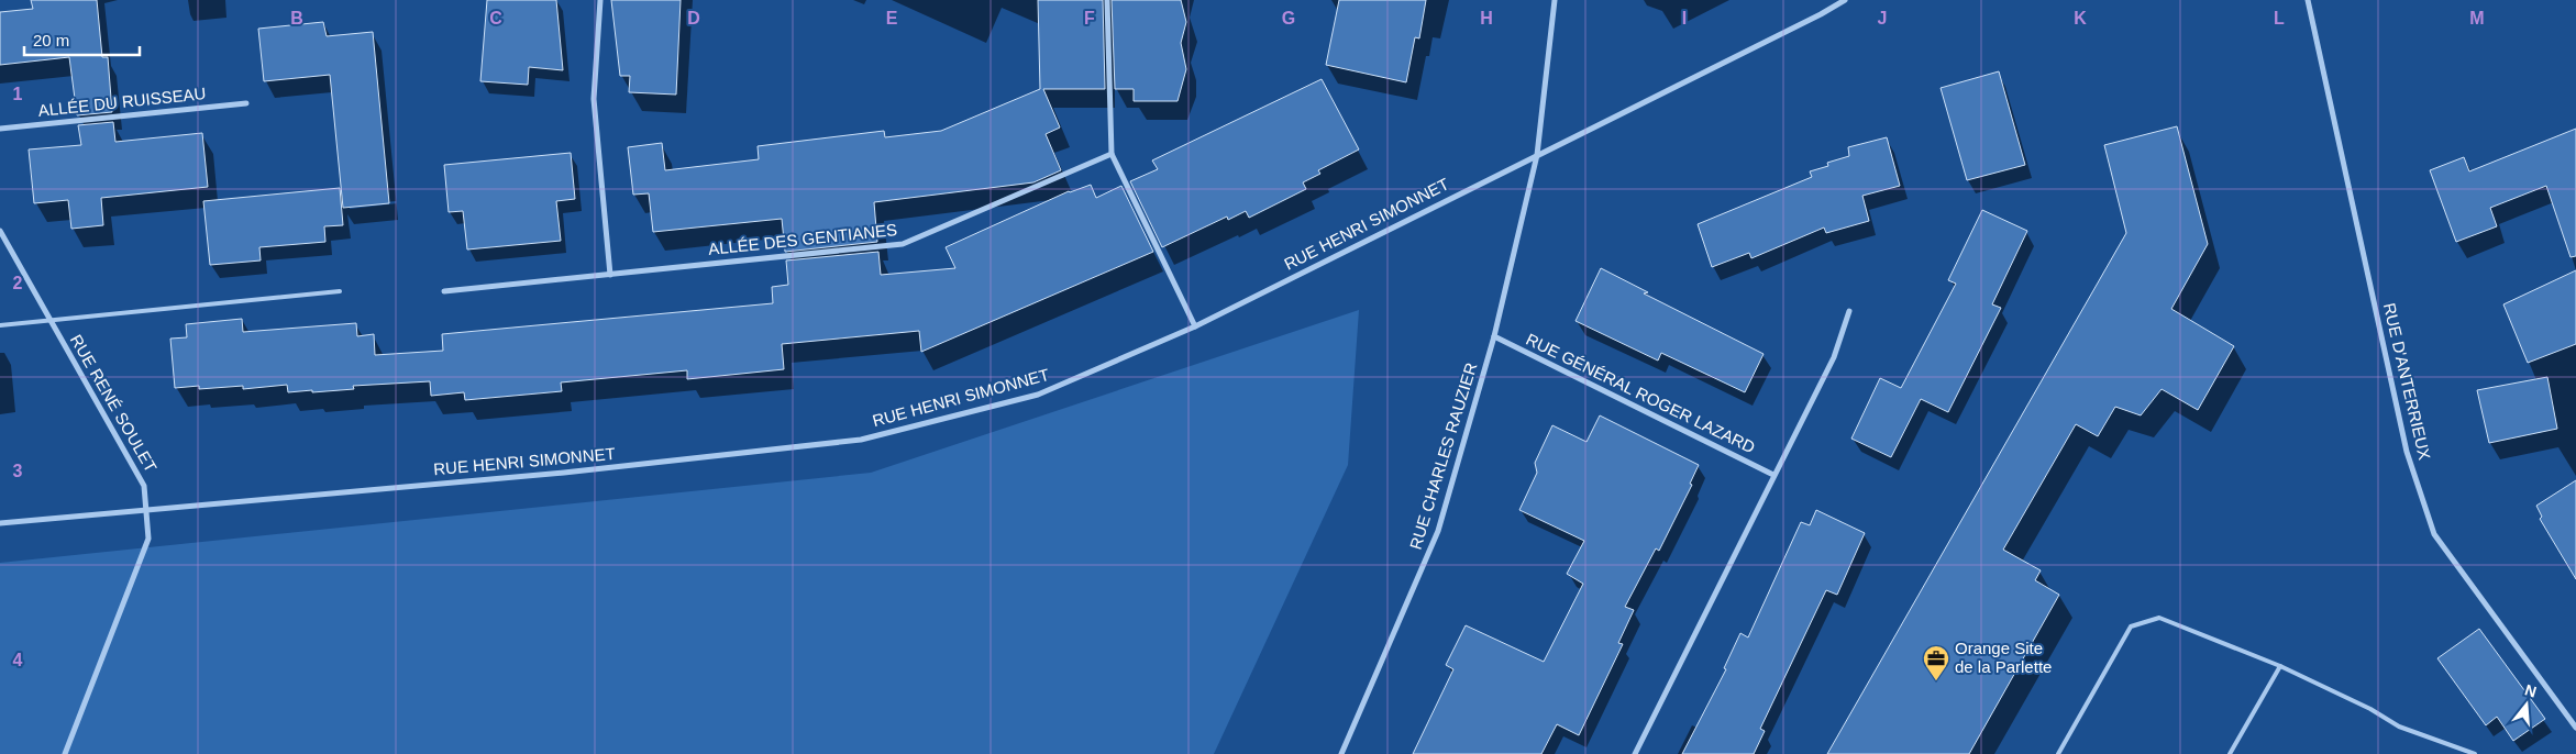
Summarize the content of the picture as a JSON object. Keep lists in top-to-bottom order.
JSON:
{
  "streets": {
    "street": [
      "ALLÉE DU RUISSEAU",
      "RUE HENRI SIMONNET",
      "ALLÉE DES GENTIANES",
      "RUE D'ANTERRIEUX",
      "RUE GÉNÉRAL ROGER LAZARD",
      "RUE RENÉ SOULET",
      "RUE CHARLES RAUZIER"
    ]
  },
  "crossings": [
    ["RUE HENRI SIMONNET", "RUE RENÉ SOULET"],
    ["RUE HENRI SIMONNET", "RUE CHARLES RAUZIER"],
    ["RUE GÉNÉRAL ROGER LAZARD", "RUE CHARLES RAUZIER"]
  ],
  "places": {
    "office": ["Orange Site de la Parlette"]
  },
  "scale_bar": "20 m",
  "north": "top",
  "grid": {
    "columns": [
      "B",
      "C",
      "D",
      "E",
      "F",
      "G",
      "H",
      "I",
      "J",
      "K",
      "L",
      "M"
    ],
    "rows": [
      "1",
      "2",
      "3",
      "4"
    ]
  }
}
